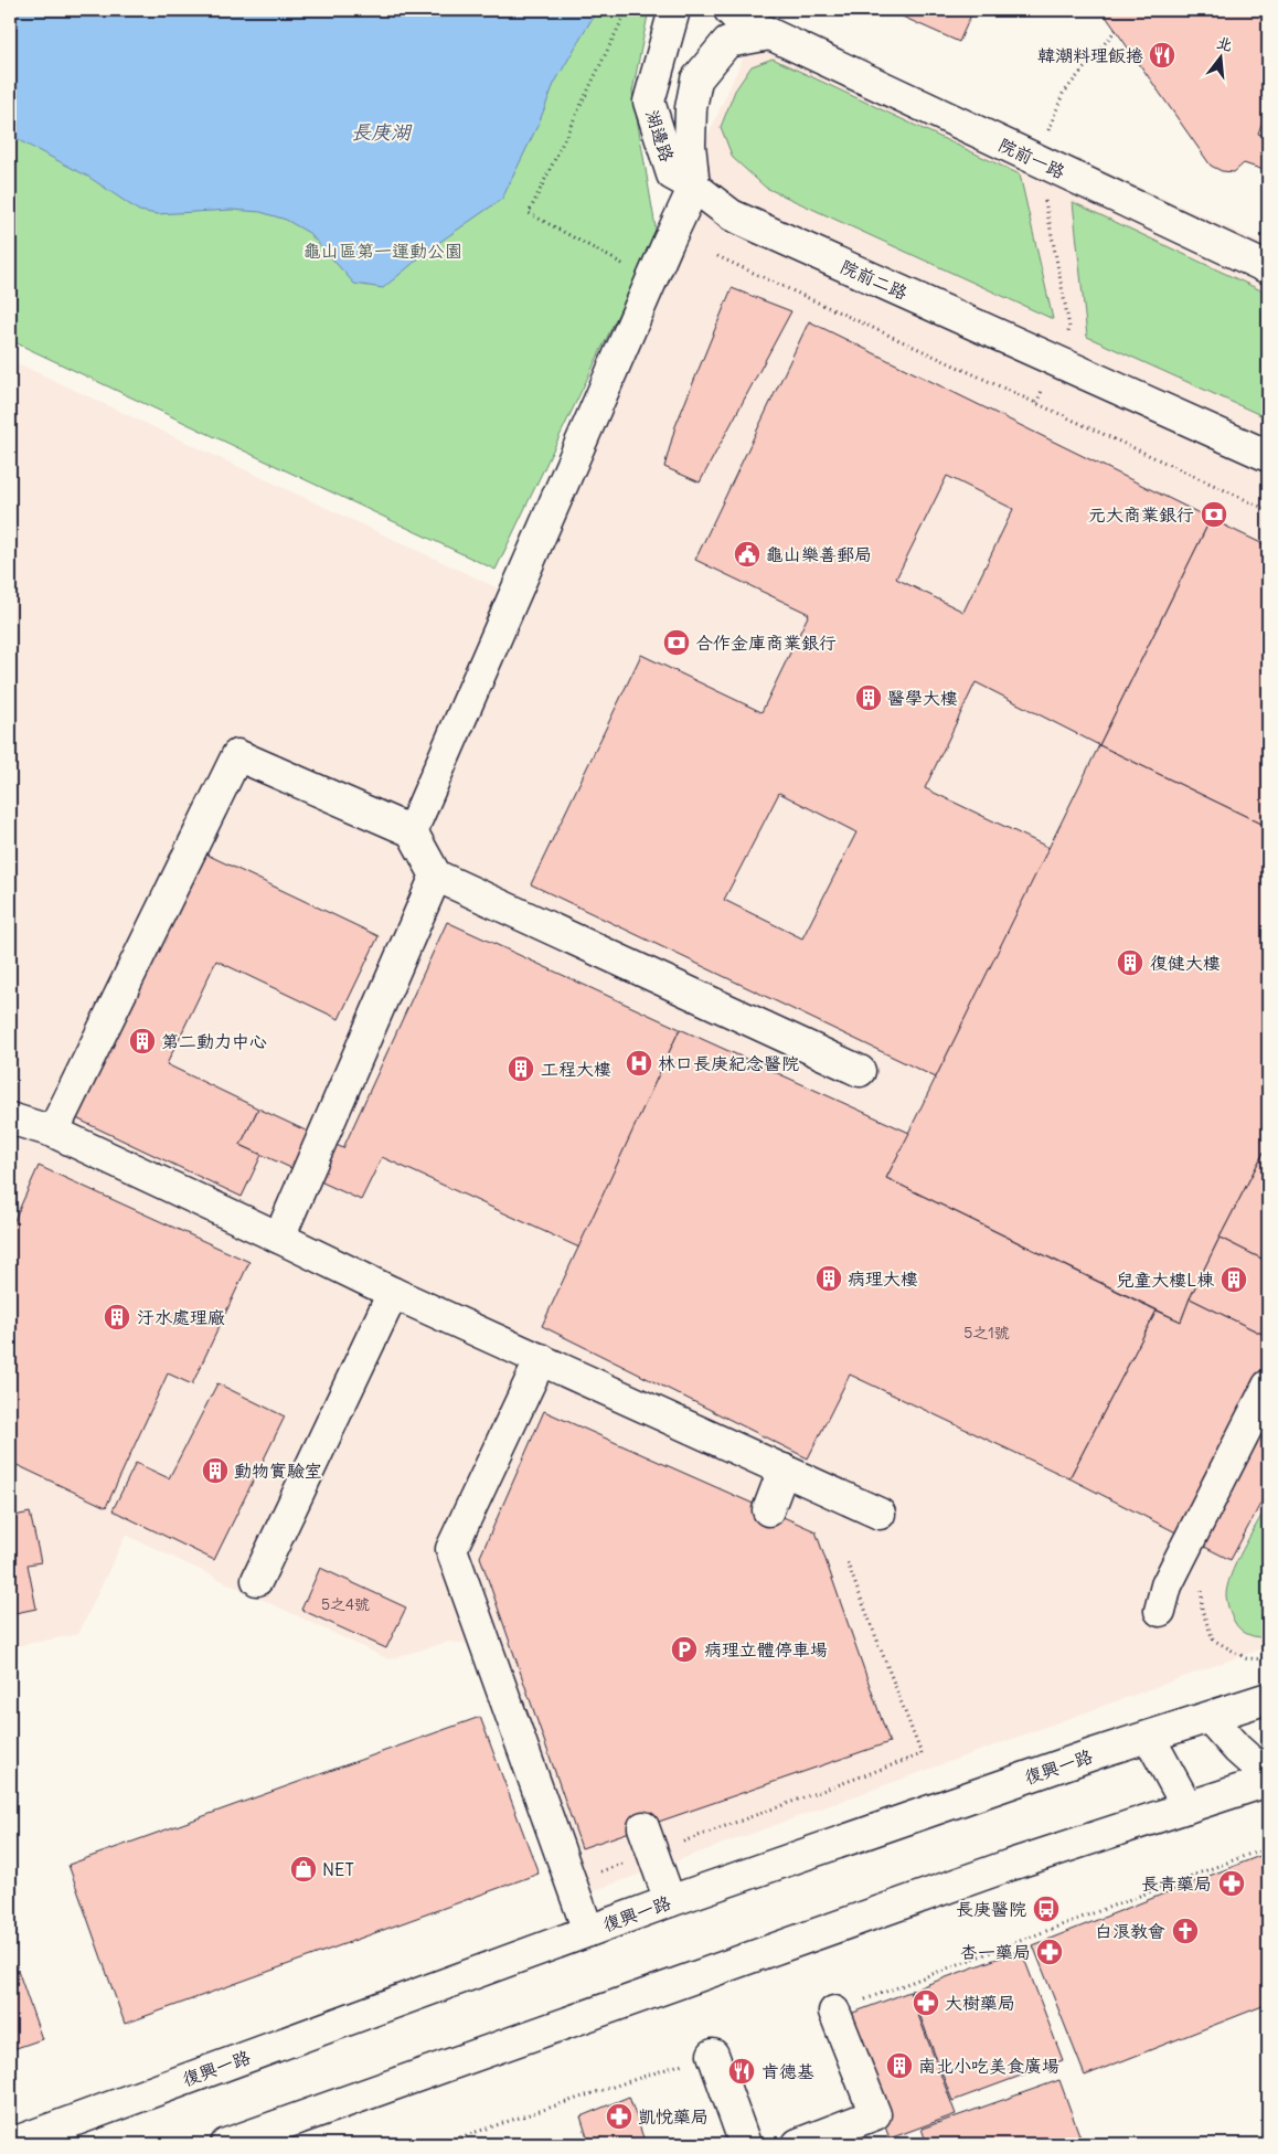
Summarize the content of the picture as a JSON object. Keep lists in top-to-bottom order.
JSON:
{
  "streets": {
    "main road": [
      "湖邊路",
      "院前一路",
      "院前二路",
      "復興一路"
    ]
  },
  "crossings": [
    ["湖邊路", "院前二路"]
  ],
  "water": ["長庚湖"],
  "parks": ["龜山區第一運動公園"],
  "places": {
    "restaurant": ["韓潮料理飯捲", "肯德基"],
    "bank": ["元大商業銀行", "合作金庫商業銀行"],
    "public building": ["龜山樂善郵局"],
    "building": [
      "醫學大樓",
      "復健大樓",
      "第二動力中心",
      "工程大樓",
      "病理大樓",
      "兒童大樓L棟",
      "汙水處理廠",
      "動物實驗室",
      "南北小吃美食廣場"
    ],
    "hospital": ["林口長庚紀念醫院"],
    "parking": ["病理立體停車場"],
    "shop": ["NET"],
    "pharmacy": [
      "長青藥局",
      "杏一藥局",
      "大樹藥局",
      "凱悅藥局"
    ],
    "bus stop": ["長庚醫院"],
    "church": ["白浪教會"]
  },
  "house_numbers": ["5之1號", "5之4號"],
  "north": "top"
}
